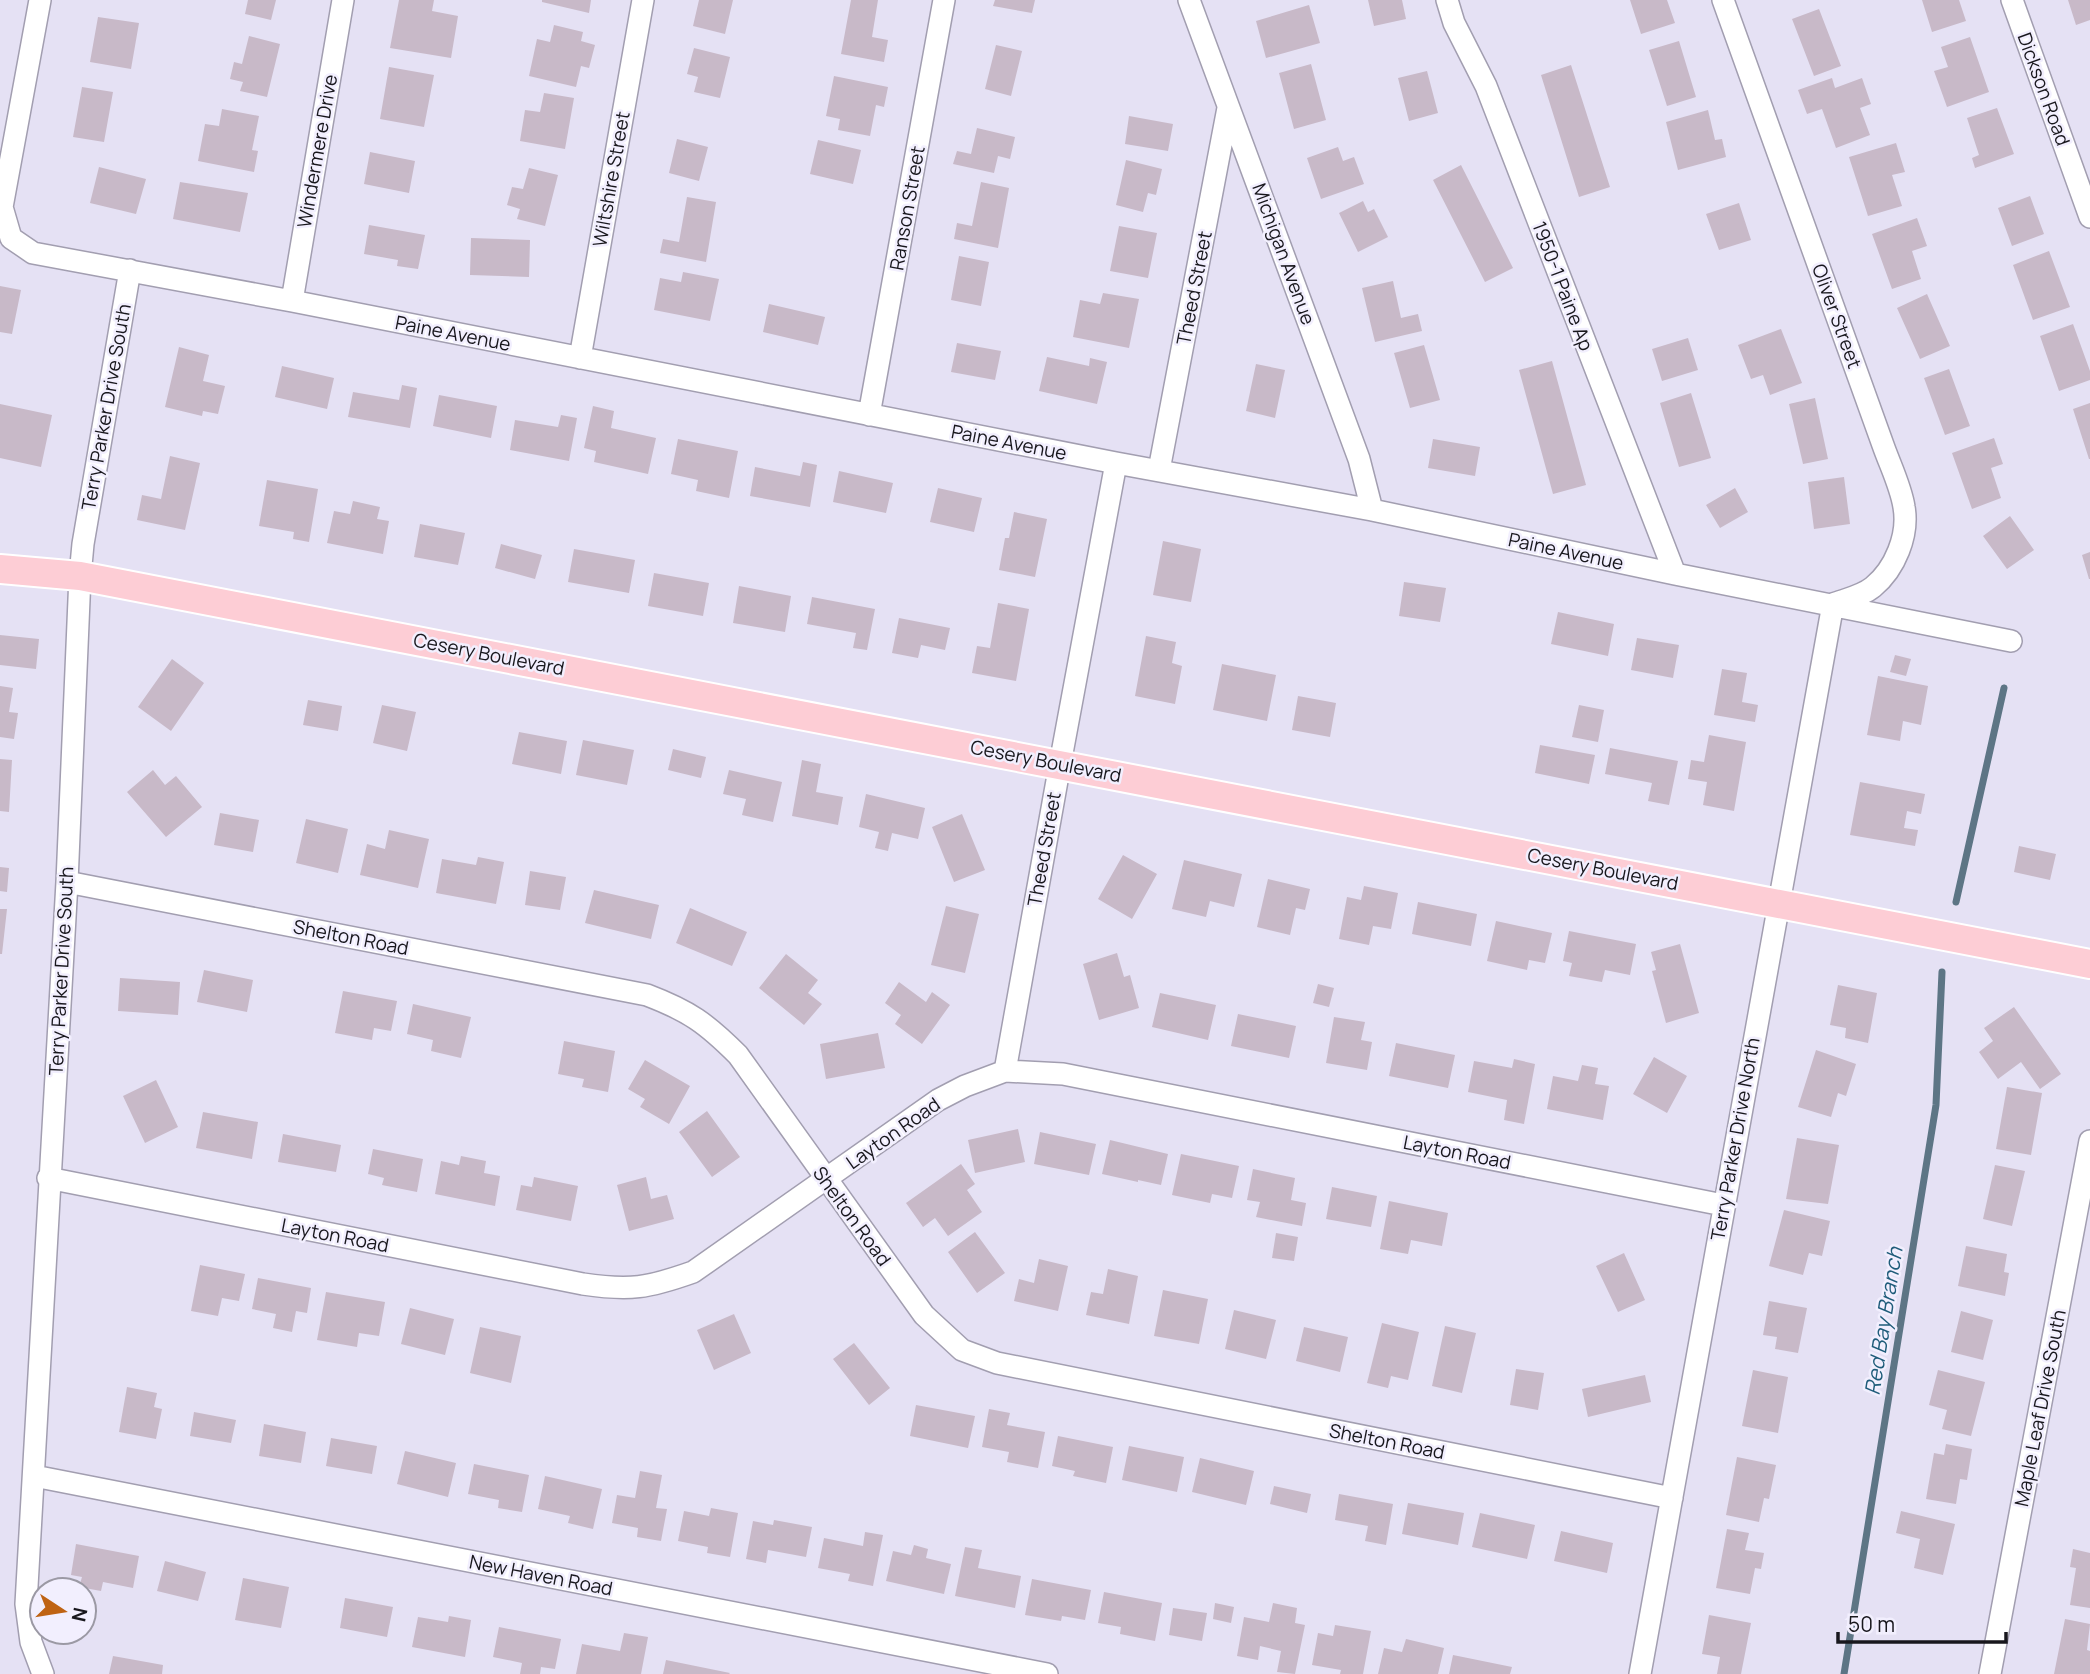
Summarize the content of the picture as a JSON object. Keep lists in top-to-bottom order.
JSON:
{
  "streets": {
    "main road": ["Cesery Boulevard"],
    "street": [
      "Dickson Road",
      "Windermere Drive",
      "Wiltshire Street",
      "Ranson Street",
      "Michigan Avenue",
      "1950-1 Paine Ap",
      "Theed Street",
      "Oliver Street",
      "Paine Avenue",
      "Terry Parker Drive South",
      "Shelton Road",
      "Layton Road",
      "Terry Parker Drive North",
      "Maple Leaf Drive South",
      "New Haven Road"
    ]
  },
  "crossings": [
    ["Windermere Drive", "Paine Avenue"],
    ["Wiltshire Street", "Paine Avenue"],
    ["Ranson Street", "Paine Avenue"],
    ["Michigan Avenue", "Theed Street"],
    ["Michigan Avenue", "Paine Avenue"],
    ["1950-1 Paine Ap", "Paine Avenue"],
    ["Theed Street", "Paine Avenue"],
    ["Theed Street", "Cesery Boulevard"],
    ["Theed Street", "Layton Road"],
    ["Oliver Street", "Paine Avenue"],
    ["Oliver Street", "Terry Parker Drive North"],
    ["Paine Avenue", "Terry Parker Drive South"],
    ["Paine Avenue", "Terry Parker Drive North"],
    ["Terry Parker Drive South", "Cesery Boulevard"],
    ["Terry Parker Drive South", "Shelton Road"],
    ["Terry Parker Drive South", "Layton Road"],
    ["Terry Parker Drive South", "New Haven Road"],
    ["Cesery Boulevard", "Terry Parker Drive North"],
    ["Shelton Road", "Layton Road"],
    ["Shelton Road", "Terry Parker Drive North"],
    ["Layton Road", "Terry Parker Drive North"]
  ],
  "water": ["Red Bay Branch"],
  "scale_bar": "50 m",
  "north": "right"
}
